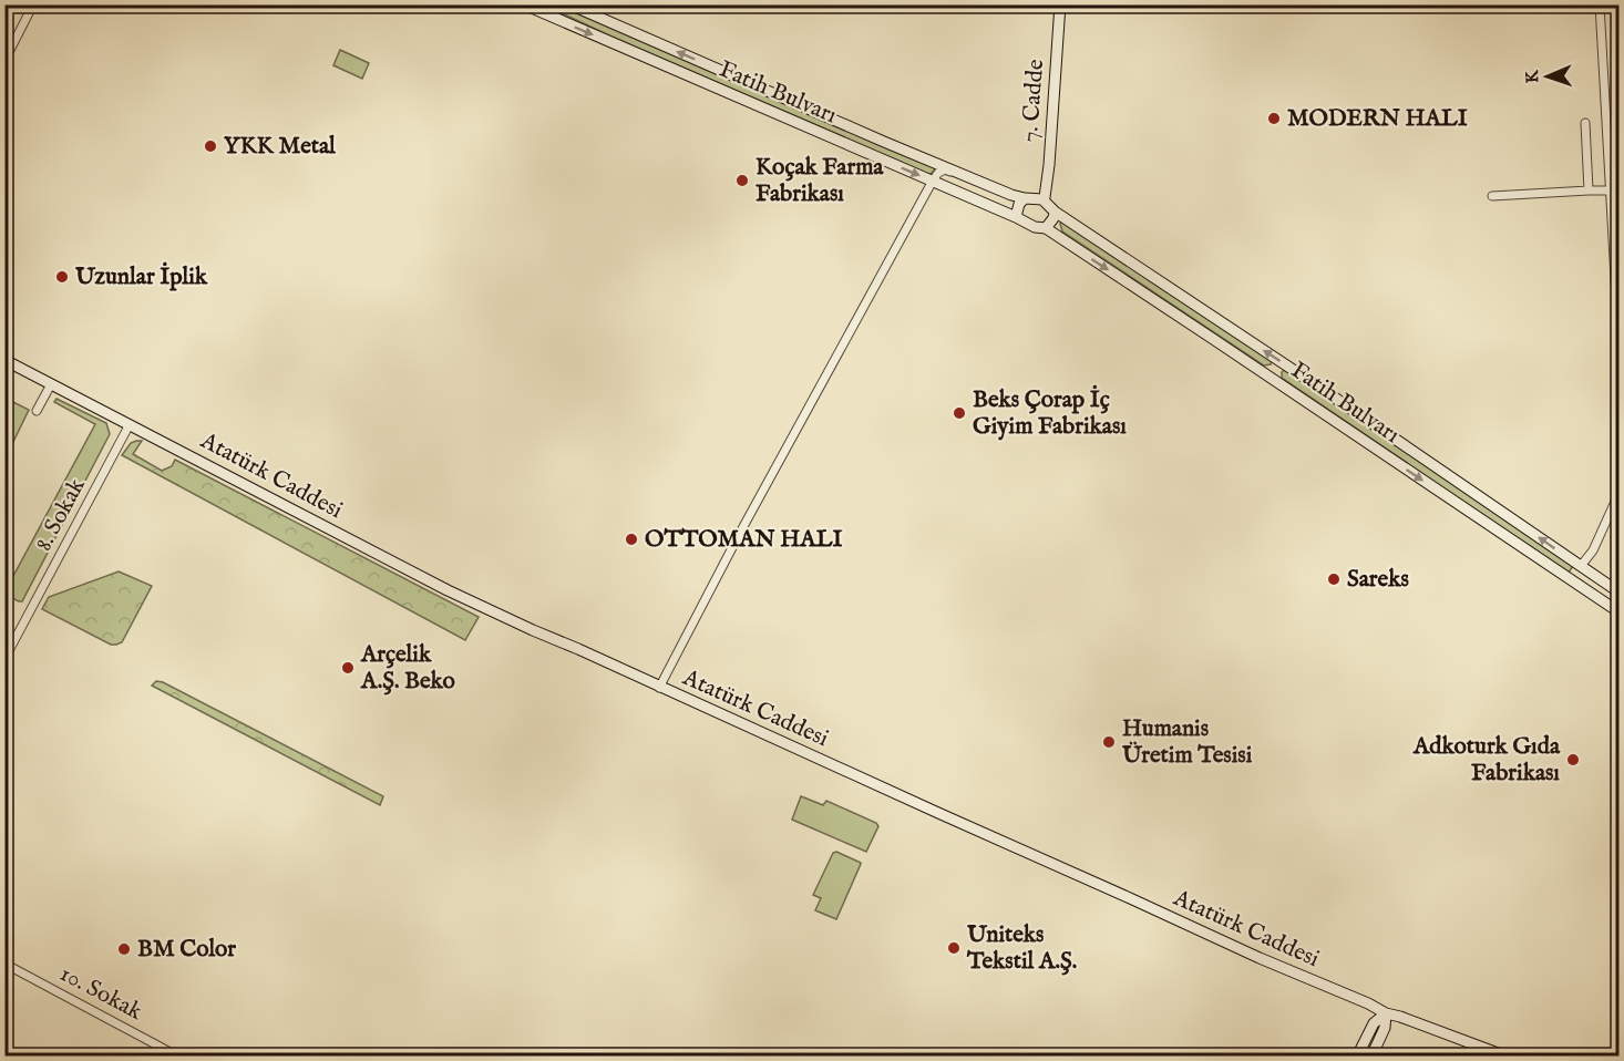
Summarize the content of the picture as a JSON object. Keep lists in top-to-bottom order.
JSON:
{
  "streets": {
    "main road": ["Fatih Bulvarı", "7. Cadde", "Atatürk Caddesi"],
    "street": ["8. Sokak", "10. Sokak"]
  },
  "crossings": [
    ["Fatih Bulvarı", "7. Cadde"],
    ["Atatürk Caddesi", "8. Sokak"]
  ],
  "places": [
    "MODERN HALI",
    "YKK Metal",
    "Koçak Farma Fabrikası",
    "Uzunlar İplik",
    "Beks Çorap İç Giyim Fabrikası",
    "OTTOMAN HALI",
    "Sareks",
    "Arçelik A.Ş. Beko",
    "Humanis Üretim Tesisi",
    "Adkoturk Gıda Fabrikası",
    "Uniteks Tekstil A.Ş.",
    "BM Color"
  ],
  "north": "left"
}
